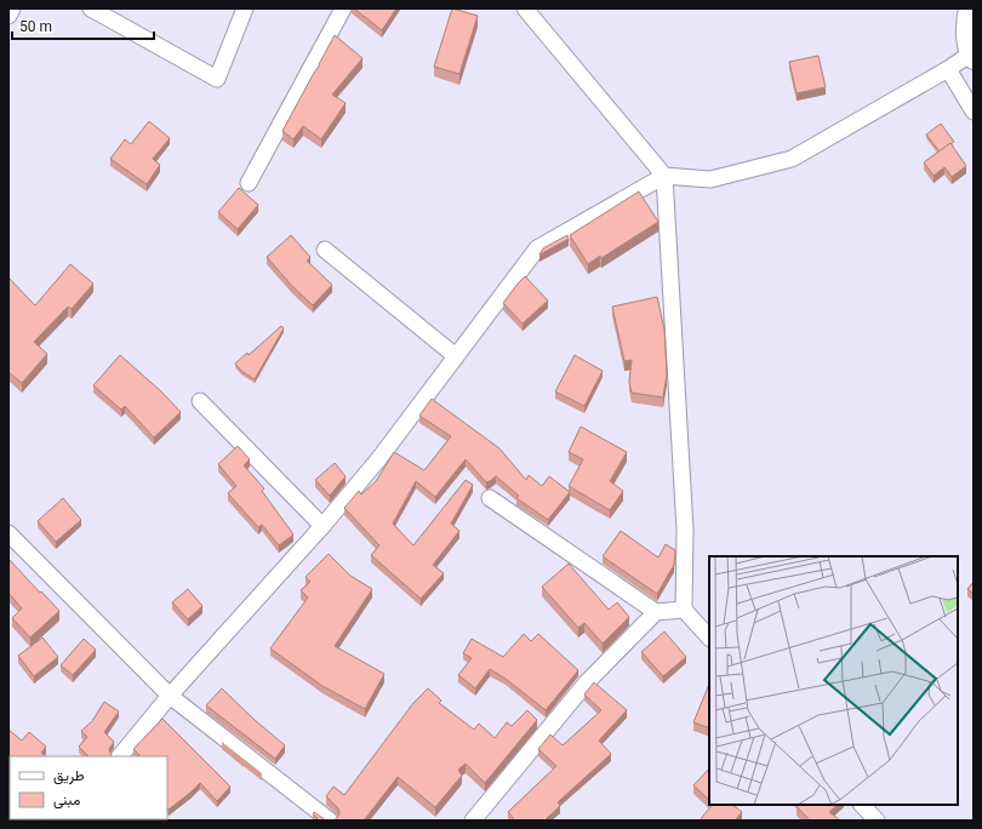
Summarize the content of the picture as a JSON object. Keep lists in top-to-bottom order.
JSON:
{
  "legend": ["طريق", "مبنى"],
  "scale_bar": "50 m"
}
